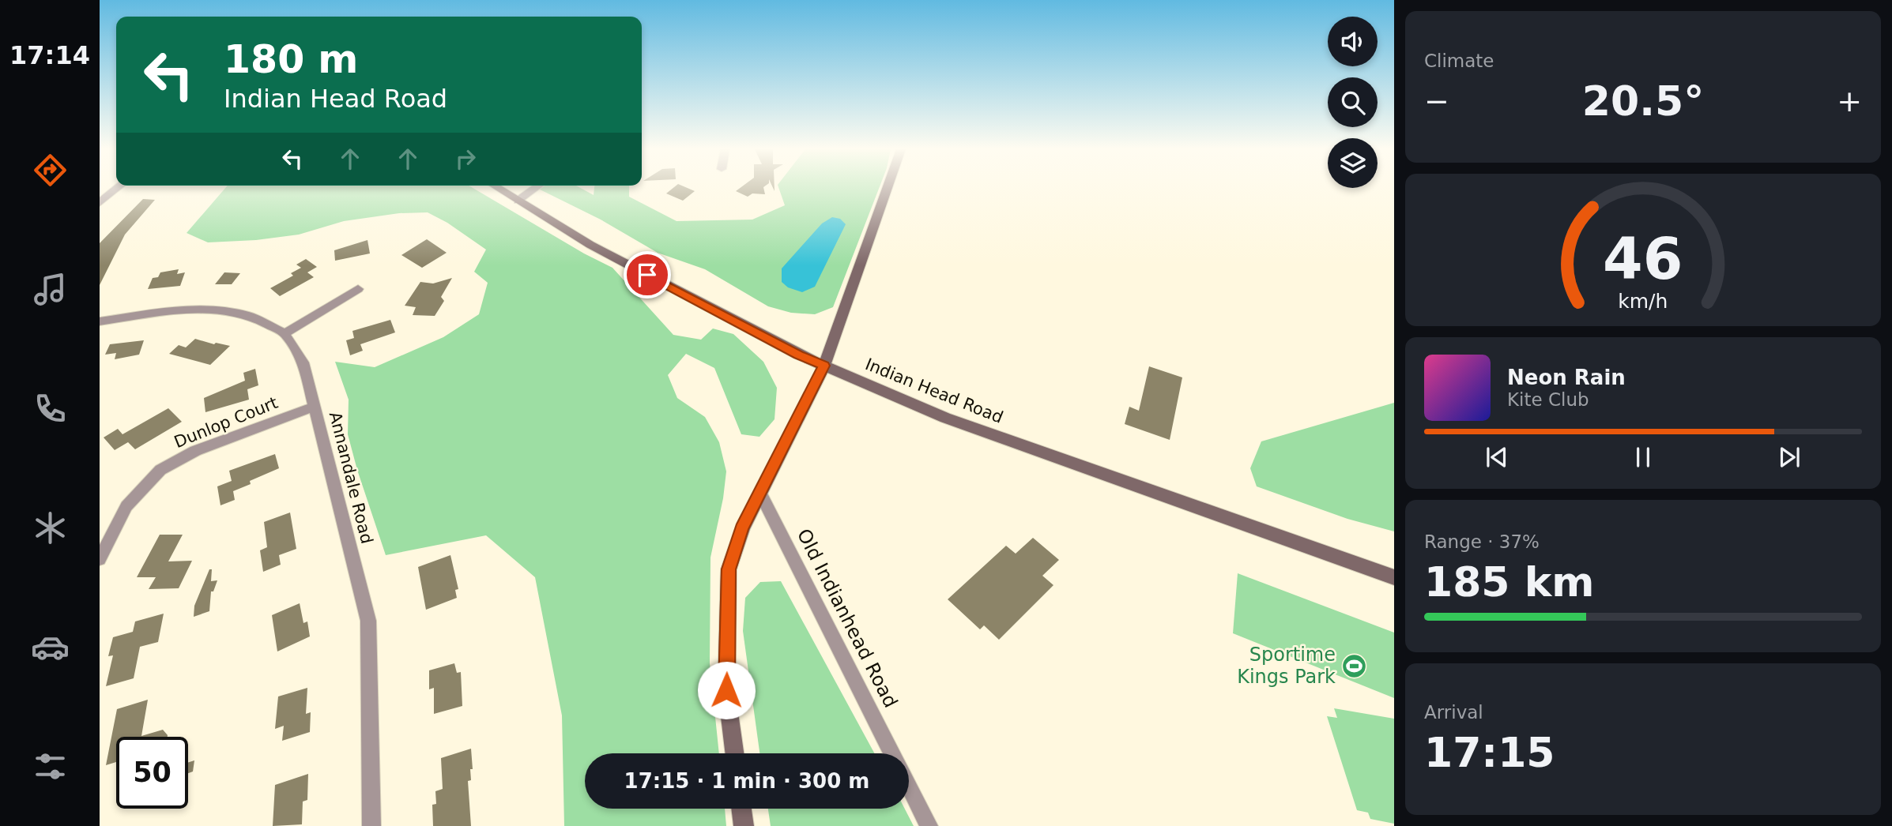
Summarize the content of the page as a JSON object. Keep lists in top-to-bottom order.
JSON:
{
  "streets": {
    "main road": ["Indian Head Road"],
    "street": ["Dunlop Court", "Annandale Road", "Old Indianhead Road"]
  },
  "crossings": [
    ["Dunlop Court", "Annandale Road"]
  ],
  "places": {
    "sports": ["Sportime Kings Park"]
  },
  "page": {
    "tabs": "17:14",
    "tile": [
      "Climate",
      ["Range · 37%", "185 km"],
      ["Arrival", "17:15"]
    ],
    "turn": ["180 m", "Indian Head Road"],
    "heat": ["−", "20.5°", "+"],
    "song": ["Neon Rain", "Kite Club"],
    "limit": "50",
    "trip": "17:15 · 1 min · 300 m",
    "gauge": ["46", "km/h"]
  }
}
